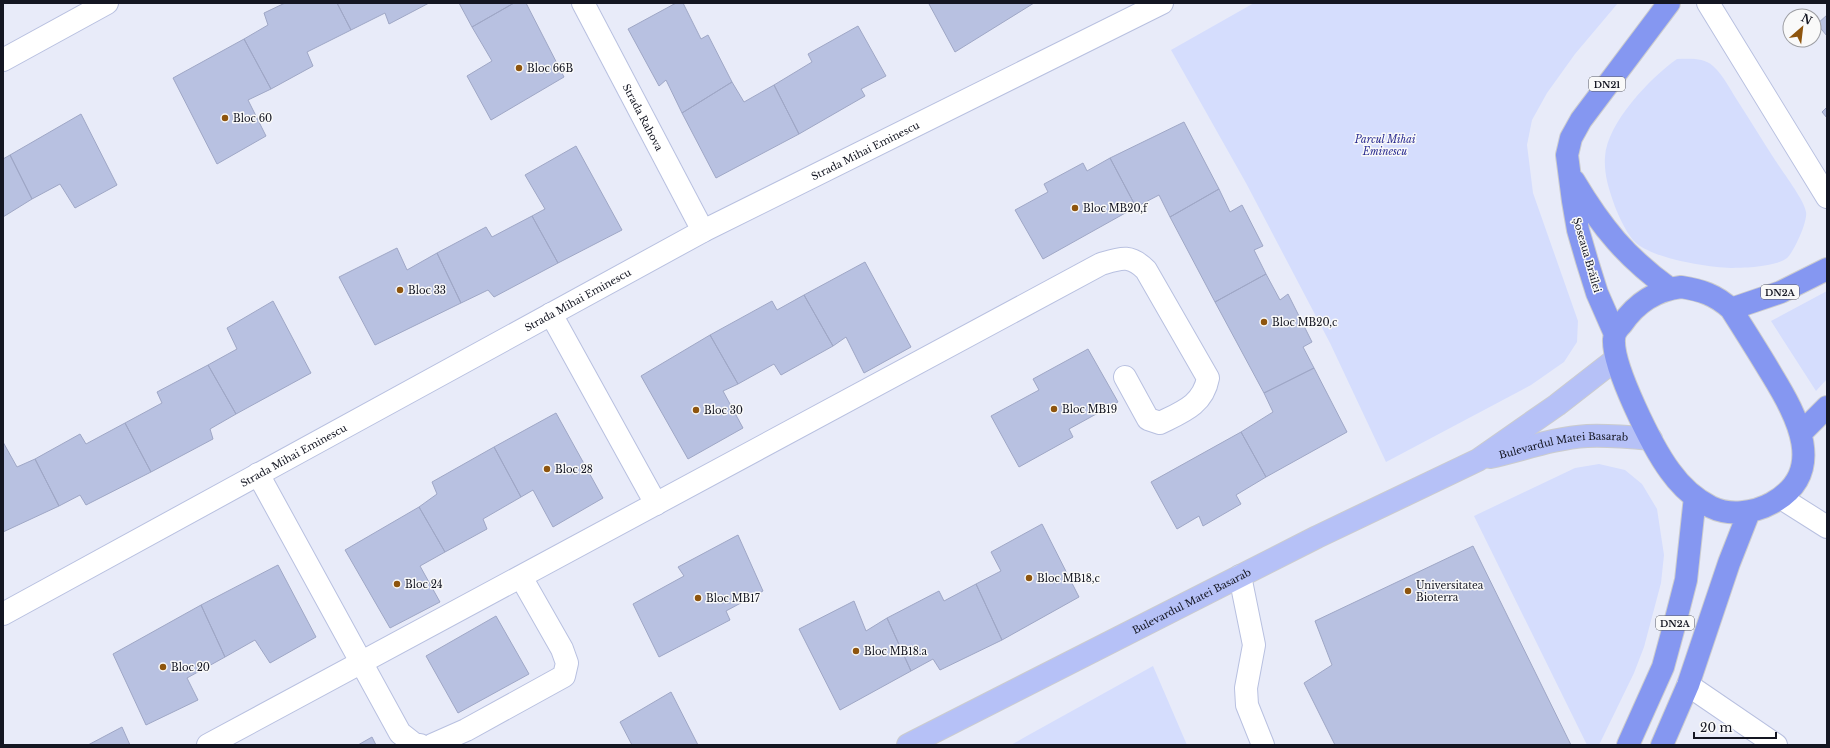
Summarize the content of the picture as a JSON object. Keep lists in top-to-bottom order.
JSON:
{
  "streets": {
    "highway": ["DN21", "Șoseaua Brăilei", "DN2A"],
    "main road": ["Bulevardul Matei Basarab"],
    "street": ["Strada Rahova", "Strada Mihai Eminescu"]
  },
  "crossings": [
    ["Strada Rahova", "Strada Mihai Eminescu"]
  ],
  "parks": ["Parcul Mihai Eminescu"],
  "places": [
    "Bloc 66B",
    "Bloc 60",
    "Bloc MB20,f",
    "Bloc 33",
    "Bloc MB20,c",
    "Bloc MB19",
    "Bloc 30",
    "Bloc 28",
    "Bloc MB18,c",
    "Bloc 24",
    "Universitatea Bioterra",
    "Bloc MB17",
    "Bloc MB18.a",
    "Bloc 20"
  ],
  "scale_bar": "20 m",
  "north": "top right"
}
